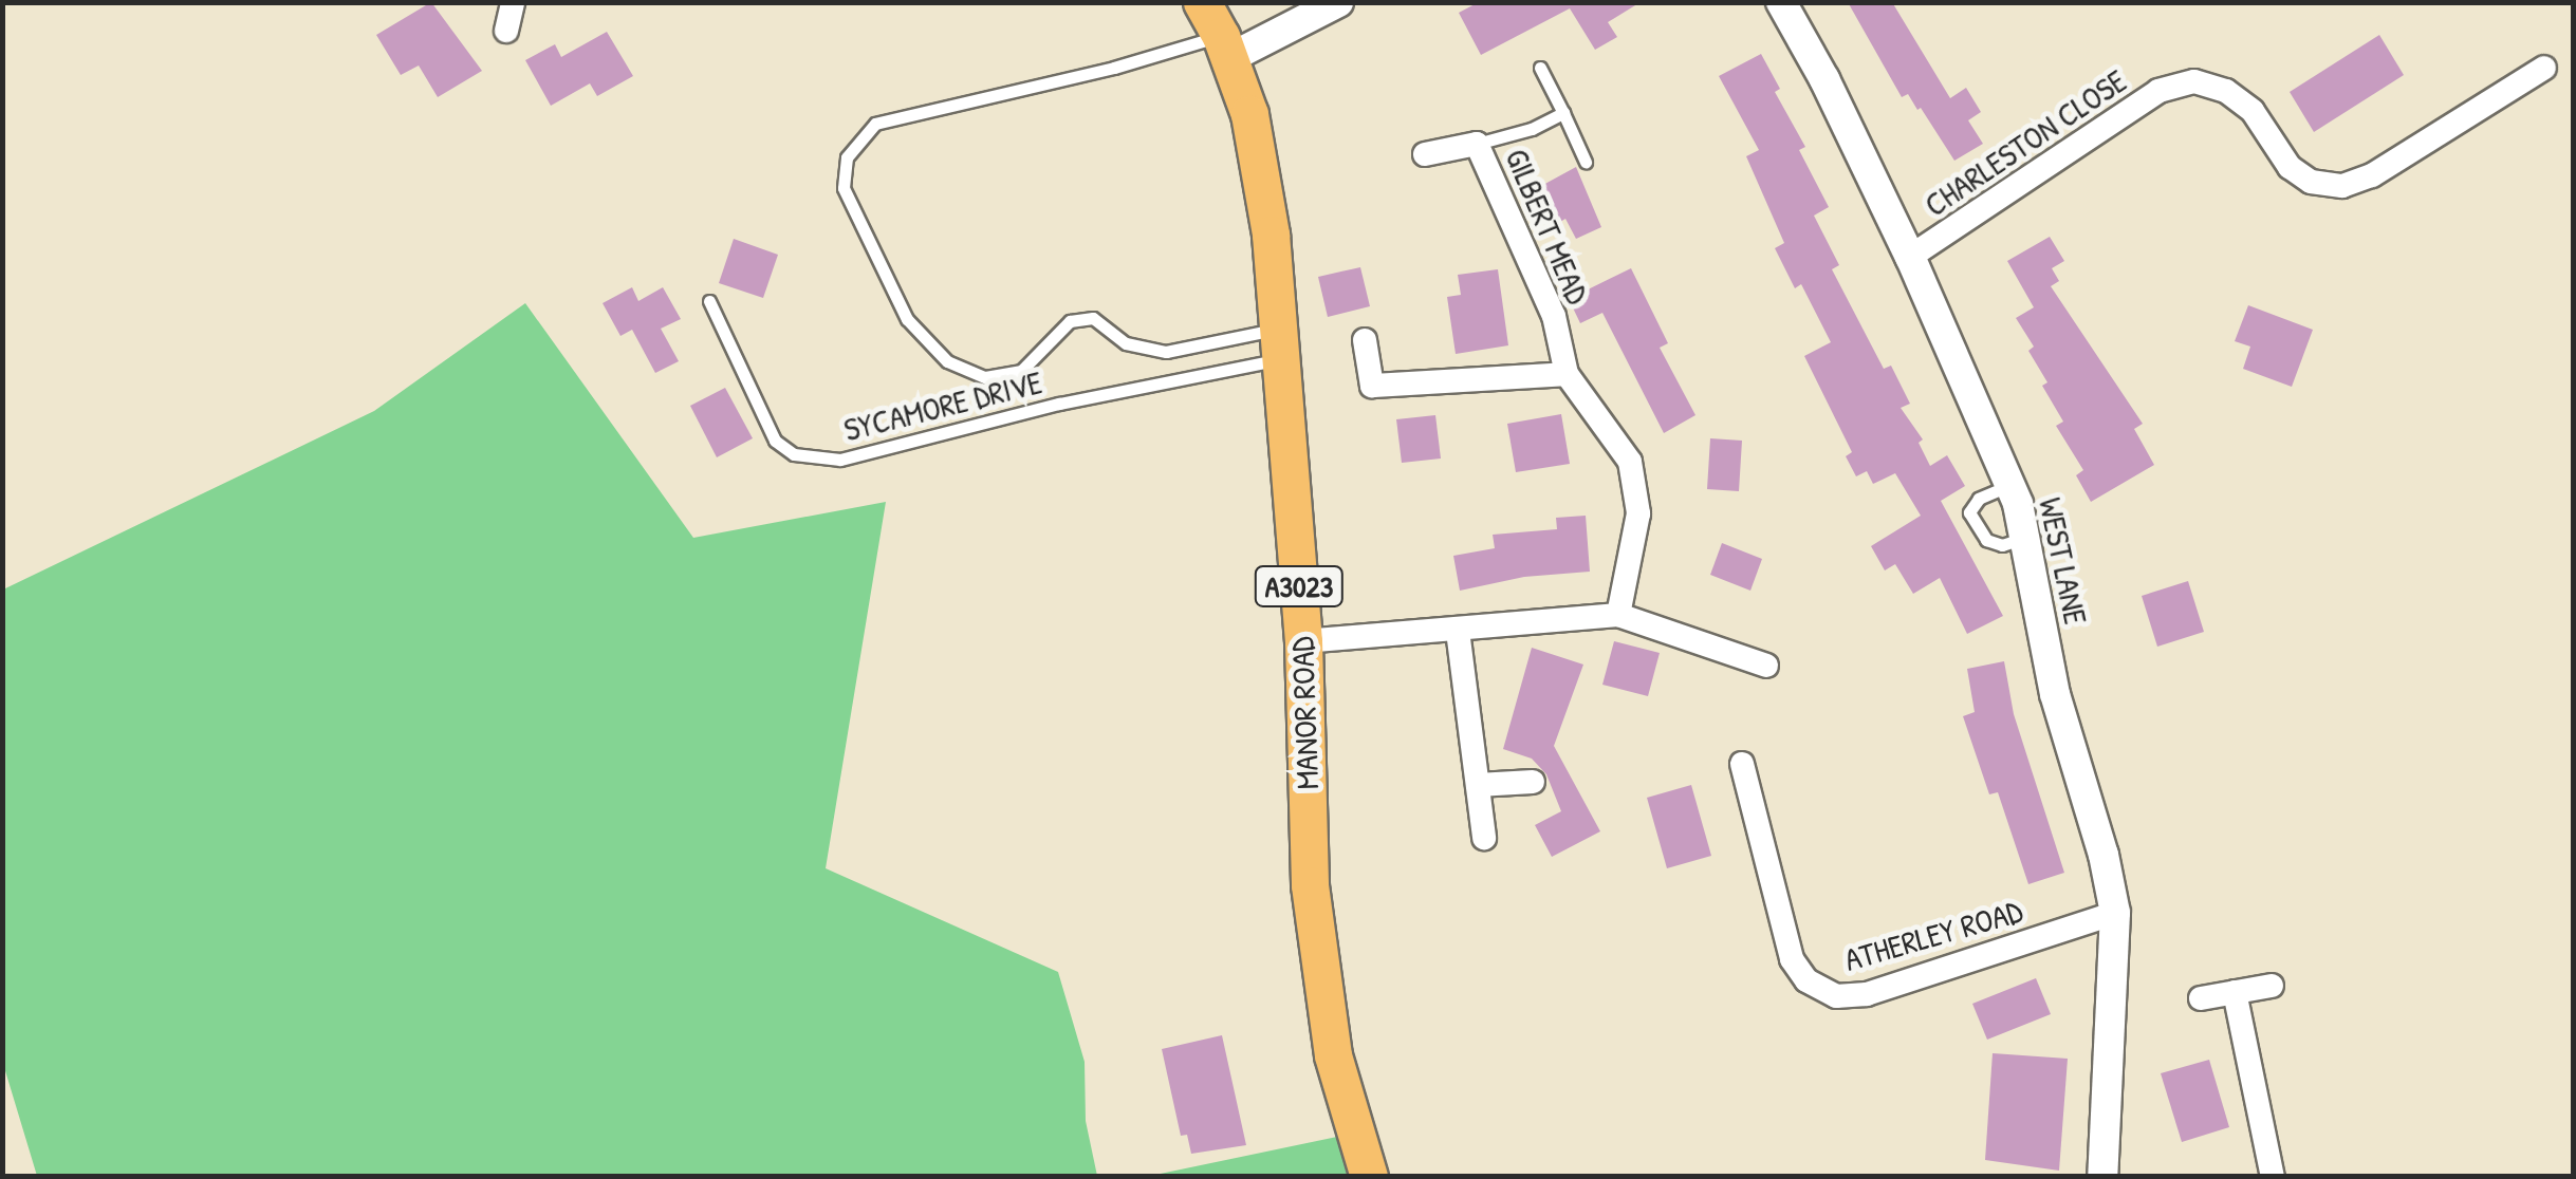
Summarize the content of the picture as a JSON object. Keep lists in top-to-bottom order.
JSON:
{
  "streets": {
    "main road": ["A3023", "MANOR ROAD"],
    "street": [
      "CHARLESTON CLOSE",
      "GILBERT MEAD",
      "WEST LANE",
      "ATHERLEY ROAD"
    ],
    "lane": ["SYCAMORE DRIVE"]
  },
  "crossings": [
    ["CHARLESTON CLOSE", "WEST LANE"],
    ["SYCAMORE DRIVE", "MANOR ROAD"],
    ["WEST LANE", "ATHERLEY ROAD"]
  ]
}
